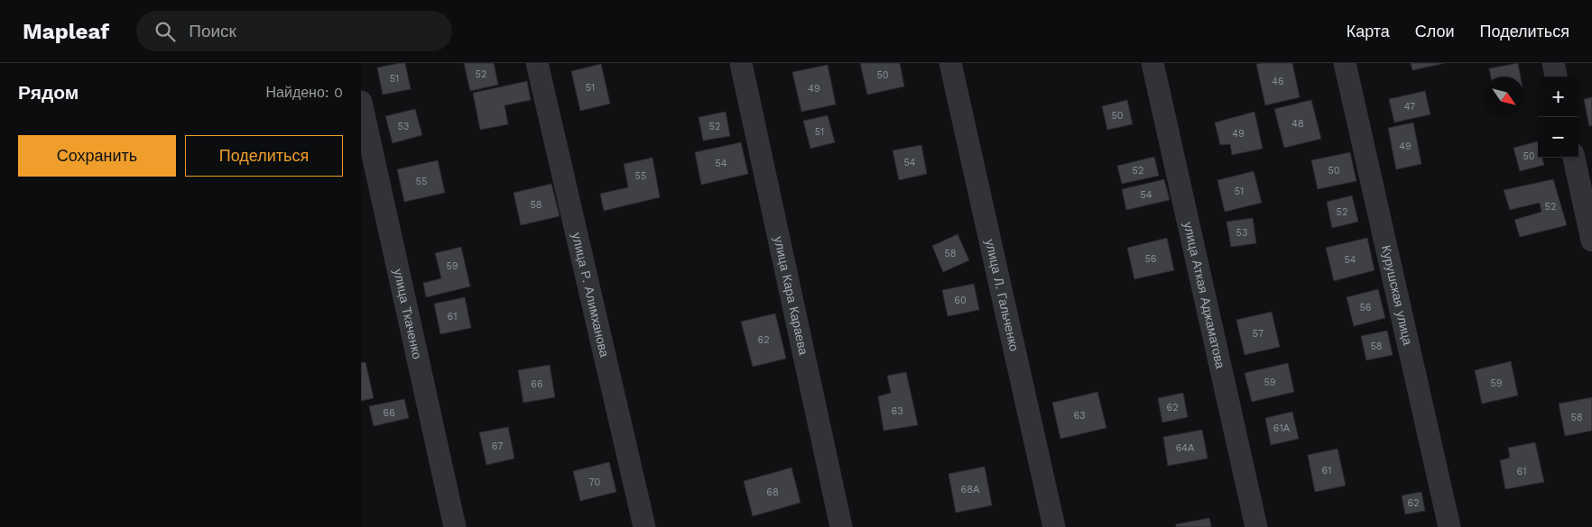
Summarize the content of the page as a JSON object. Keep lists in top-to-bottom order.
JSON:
{
  "streets": {
    "street": [
      "Курушская улица",
      "улица Р. Алимханова",
      "улица Кара Караева",
      "улица Л. Гальченко",
      "улица Аткая Аджаматова",
      "улица Ткаченко"
    ]
  },
  "house_numbers": [
    "52",
    "50",
    "51",
    "46",
    "51",
    "49",
    "47",
    "50",
    "48",
    "53",
    "52",
    "51",
    "49",
    "49",
    "50",
    "54",
    "54",
    "52",
    "50",
    "55",
    "55",
    "51",
    "54",
    "58",
    "52",
    "52",
    "53",
    "58",
    "56",
    "54",
    "59",
    "60",
    "56",
    "61",
    "57",
    "62",
    "58",
    "59",
    "59",
    "66",
    "62",
    "63",
    "66",
    "63",
    "58",
    "61А",
    "67",
    "64А",
    "61",
    "61",
    "70",
    "68А",
    "68",
    "62"
  ],
  "north": "bottom right",
  "page": {
    "header": "Mapleaf",
    "search": "Поиск",
    "nav": ["Карта", "Слои", "Поделиться"],
    "heading": ["Рядом", "Найдено: 0"],
    "map_buttons": ["+", "−"],
    "buttons": ["Сохранить", "Поделиться"]
  }
}
